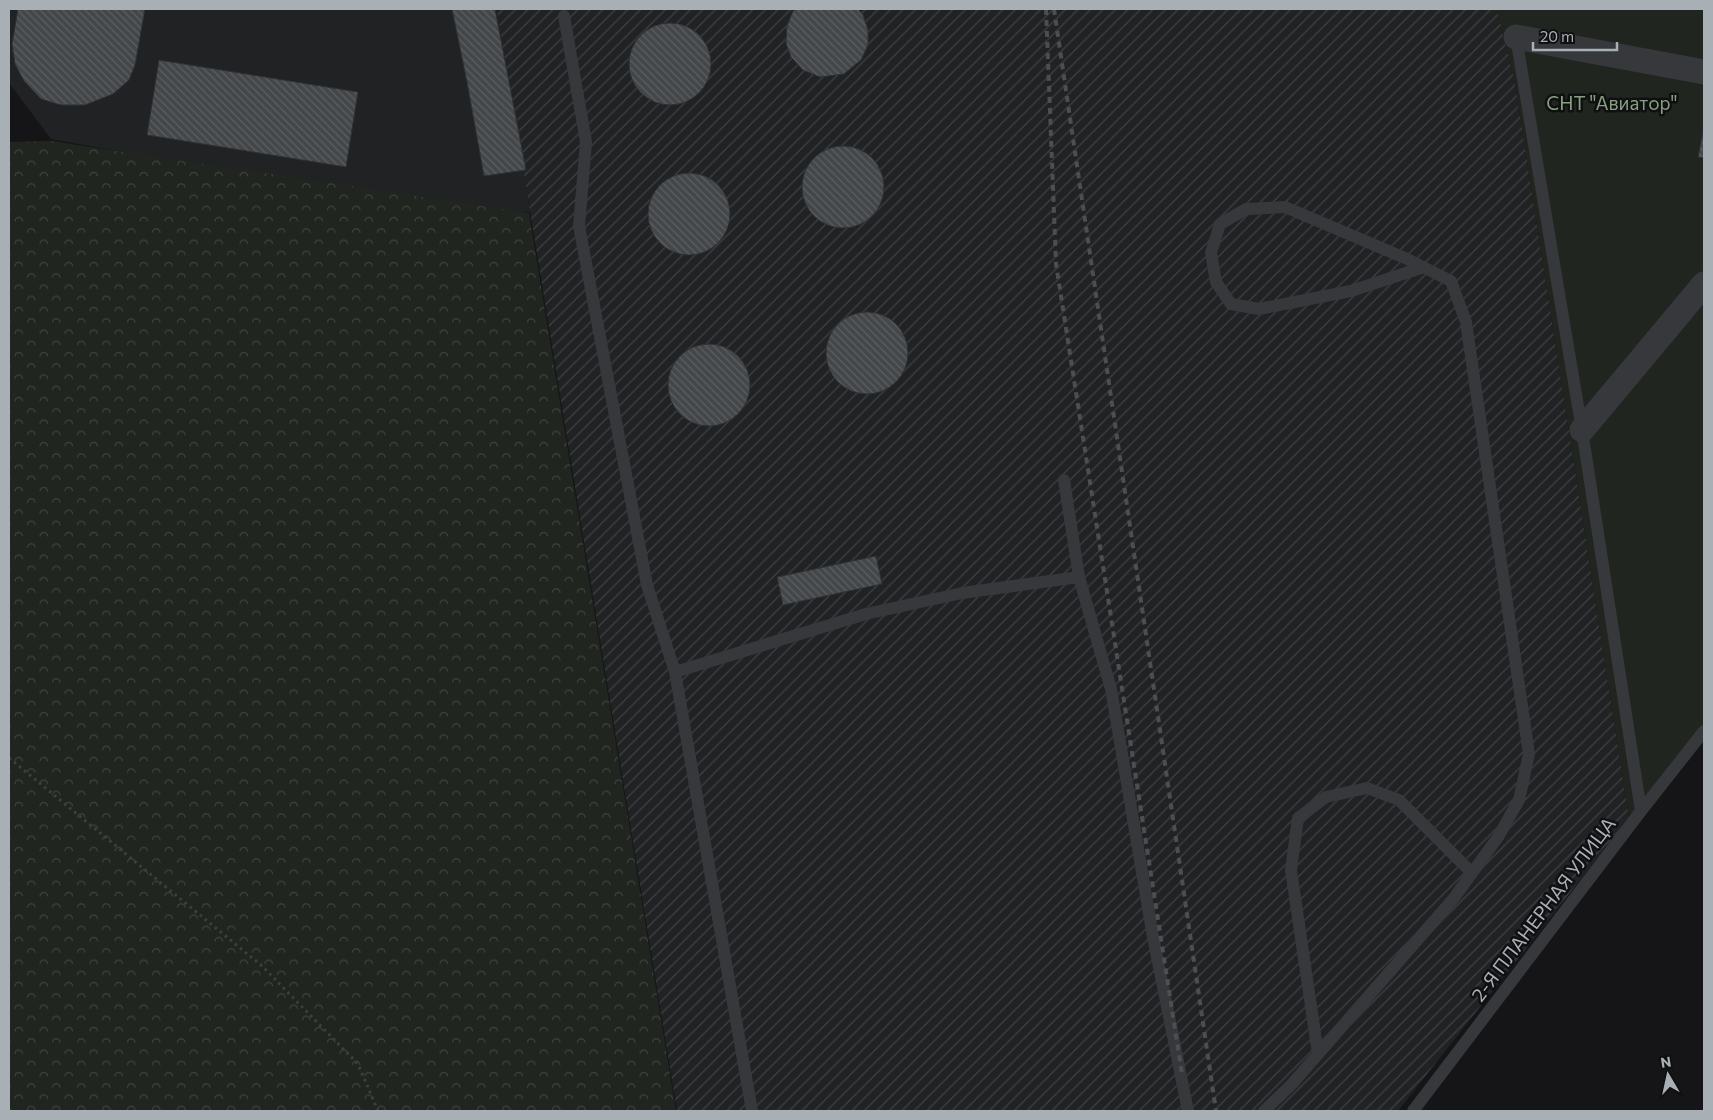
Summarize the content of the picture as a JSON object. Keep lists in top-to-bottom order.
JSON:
{
  "streets": {
    "lane": ["2-Я ПЛАНЕРНАЯ УЛИЦА"]
  },
  "parks": ["СНТ \"Авиатор\""],
  "scale_bar": "20 m",
  "north": "top"
}
